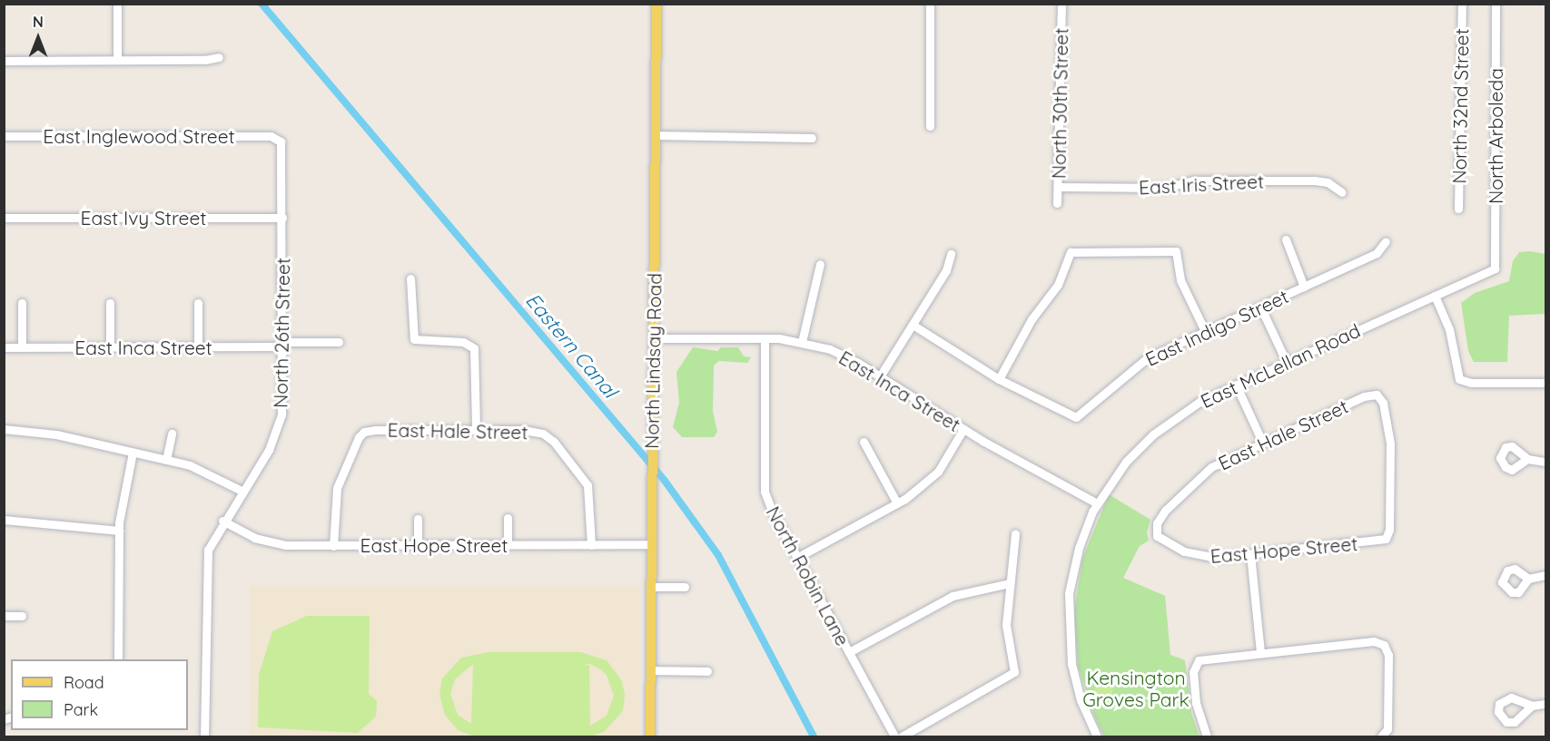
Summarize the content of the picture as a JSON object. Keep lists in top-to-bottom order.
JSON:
{
  "streets": {
    "main road": ["North Lindsay Road"],
    "street": [
      "North 30th Street",
      "North 32nd Street",
      "East Inglewood Street",
      "North Arboleda",
      "East Iris Street",
      "East Ivy Street",
      "East Indigo Street",
      "North 26th Street",
      "East Inca Street",
      "East McLellan Road",
      "East Hale Street",
      "East Hope Street",
      "North Robin Lane"
    ]
  },
  "crossings": [
    ["North 30th Street", "East Iris Street"],
    ["East Inglewood Street", "North 26th Street"],
    ["North Arboleda", "East McLellan Road"],
    ["East Ivy Street", "North 26th Street"],
    ["North 26th Street", "East Inca Street"],
    ["North 26th Street", "East Hope Street"],
    ["East Inca Street", "North Lindsay Road"],
    ["East Inca Street", "East McLellan Road"],
    ["East Inca Street", "North Robin Lane"],
    ["North Lindsay Road", "East Hope Street"],
    ["East Hale Street", "East Hope Street"]
  ],
  "water": ["Eastern Canal"],
  "parks": ["Kensington Groves Park"],
  "legend": ["Road", "Park"],
  "north": "top"
}
